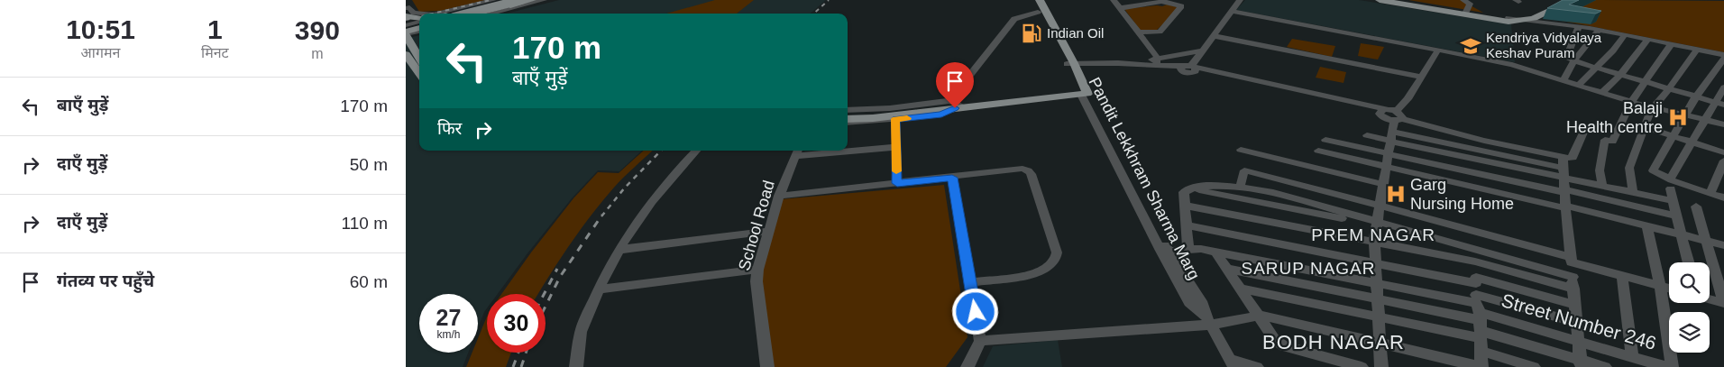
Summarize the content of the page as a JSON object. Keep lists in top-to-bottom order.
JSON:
{
  "streets": {
    "main road": ["Pandit Lekkhram Sharma Marg"],
    "street": ["School Road", "Street Number 246"]
  },
  "districts": ["PREM NAGAR", "SARUP NAGAR", "BODH NAGAR"],
  "places": {
    "fuel station": ["Indian Oil"],
    "school or university": ["Kendriya Vidyalaya Keshav Puram"],
    "hospital": ["Balaji Health centre", "Garg Nursing Home"]
  },
  "page": {
    "eta": [
      "10:51",
      "आगमन",
      "1",
      "मिनट",
      "390",
      "m"
    ],
    "turn": ["170 m", "बाएँ मुड़ें"],
    "list": [
      {
        "name": "बाएँ मुड़ें",
        "value": "170 m"
      },
      {
        "name": "दाएँ मुड़ें",
        "value": "50 m"
      },
      {
        "name": "दाएँ मुड़ें",
        "value": "110 m"
      },
      {
        "name": "गंतव्य पर पहुँचे",
        "value": "60 m"
      }
    ],
    "then": "फिर",
    "speed": "27 km/h",
    "limit": "30"
  }
}
